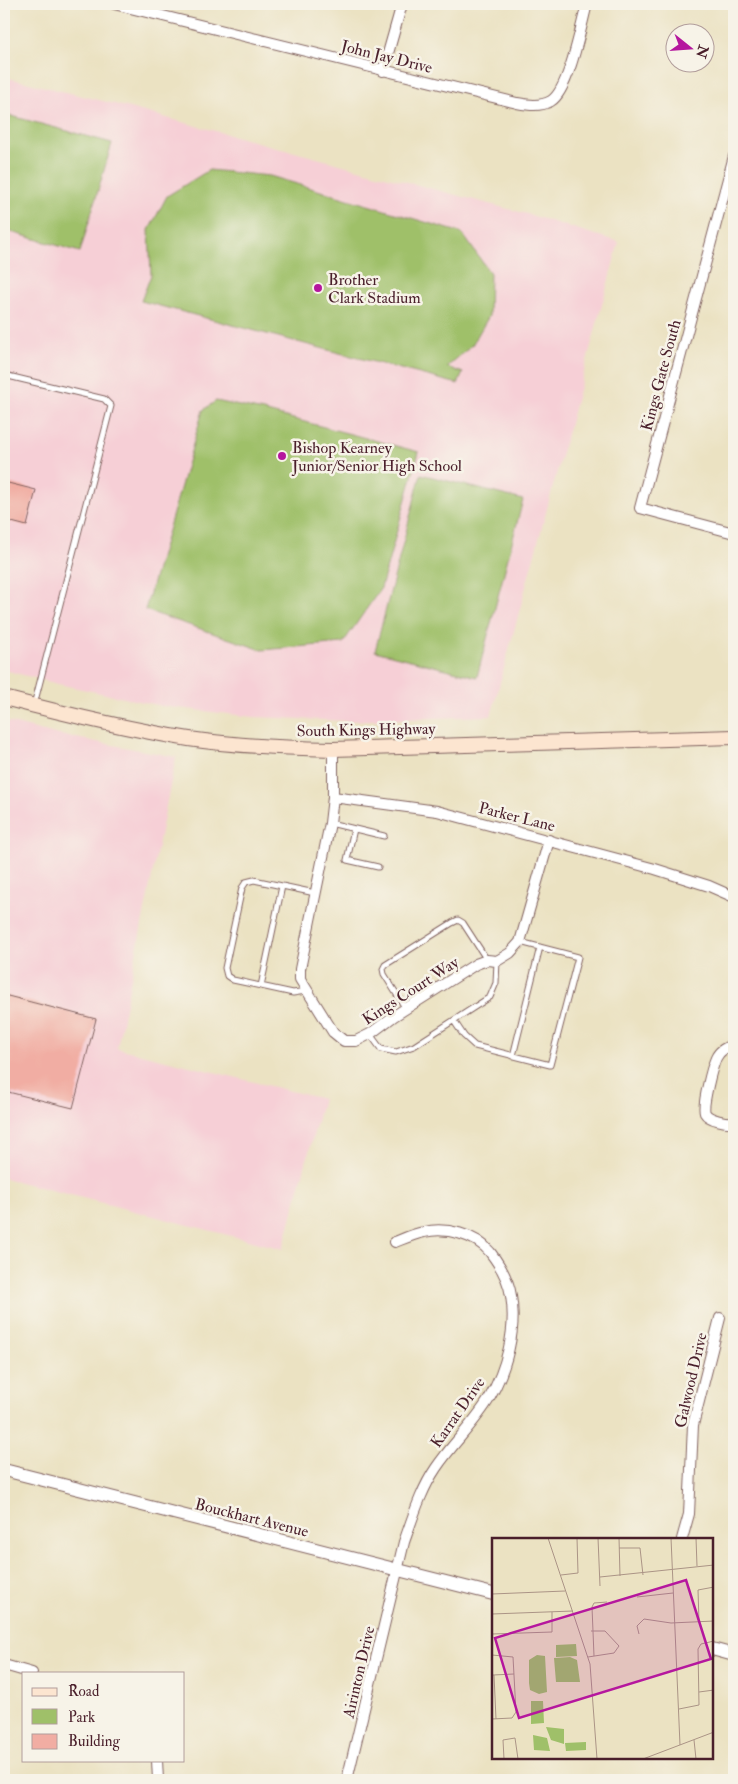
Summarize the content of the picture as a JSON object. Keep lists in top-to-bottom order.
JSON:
{
  "streets": {
    "main road": ["South Kings Highway"],
    "street": [
      "John Jay Drive",
      "Kings Gate South",
      "Parker Lane",
      "Kings Court Way",
      "Galwood Drive",
      "Karrat Drive",
      "Bouckhart Avenue",
      "Airinton Drive"
    ]
  },
  "crossings": [
    ["Parker Lane", "Kings Court Way"],
    ["Karrat Drive", "Bouckhart Avenue"],
    ["Karrat Drive", "Airinton Drive"],
    ["Bouckhart Avenue", "Airinton Drive"]
  ],
  "places": ["Brother Clark Stadium", "Bishop Kearney Junior/Senior High School"],
  "legend": ["Road", "Park", "Building"],
  "north": "right"
}
